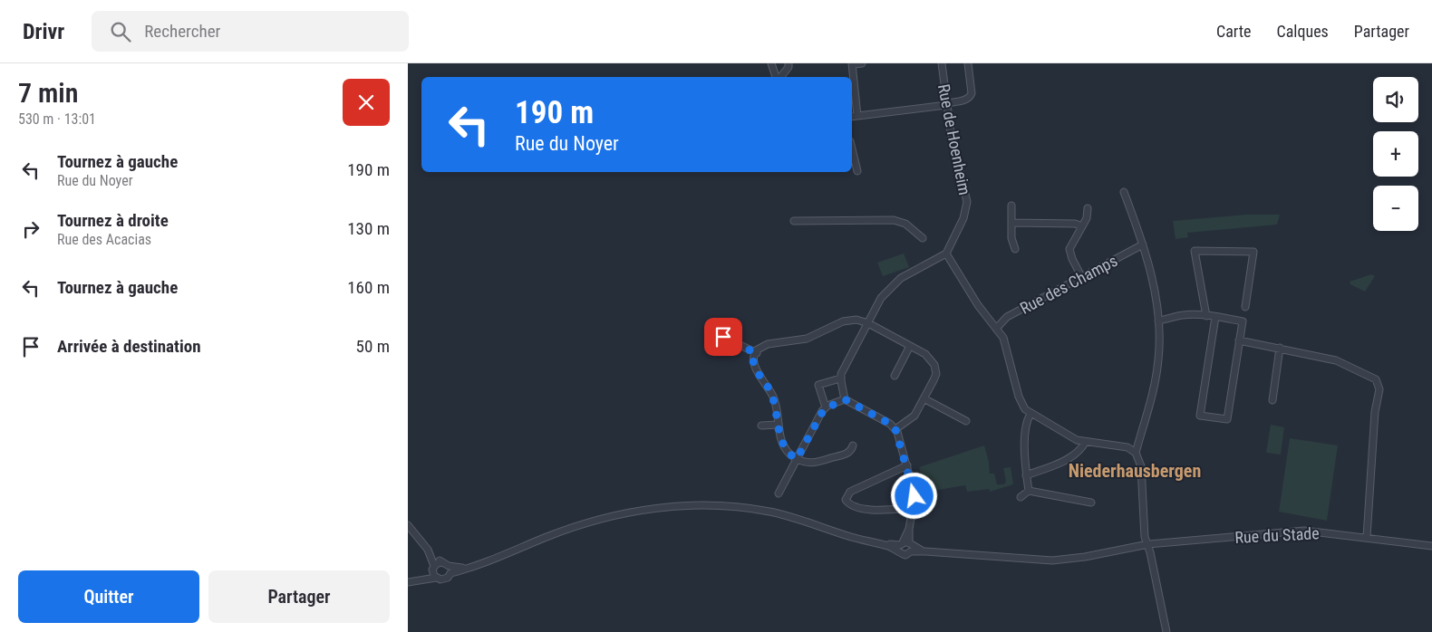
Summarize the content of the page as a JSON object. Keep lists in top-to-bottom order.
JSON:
{
  "streets": {
    "street": ["Rue de Hoenheim", "Rue des Champs", "Rue du Stade"]
  },
  "districts": ["Niederhausbergen"],
  "page": {
    "header": "Drivr",
    "search": "Rechercher",
    "nav": ["Carte", "Calques", "Partager"],
    "heading": ["7 min", "530 m · 13:01"],
    "map_buttons": ["+", "−"],
    "turn": ["190 m", "Rue du Noyer"],
    "list": [
      {
        "name": "Tournez à gauche",
        "note": "Rue du Noyer",
        "value": "190 m"
      },
      {
        "name": "Tournez à droite",
        "note": "Rue des Acacias",
        "value": "130 m"
      },
      {
        "name": "Tournez à gauche",
        "value": "160 m"
      },
      {
        "name": "Arrivée à destination",
        "value": "50 m"
      }
    ],
    "buttons": ["Quitter", "Partager"]
  }
}
